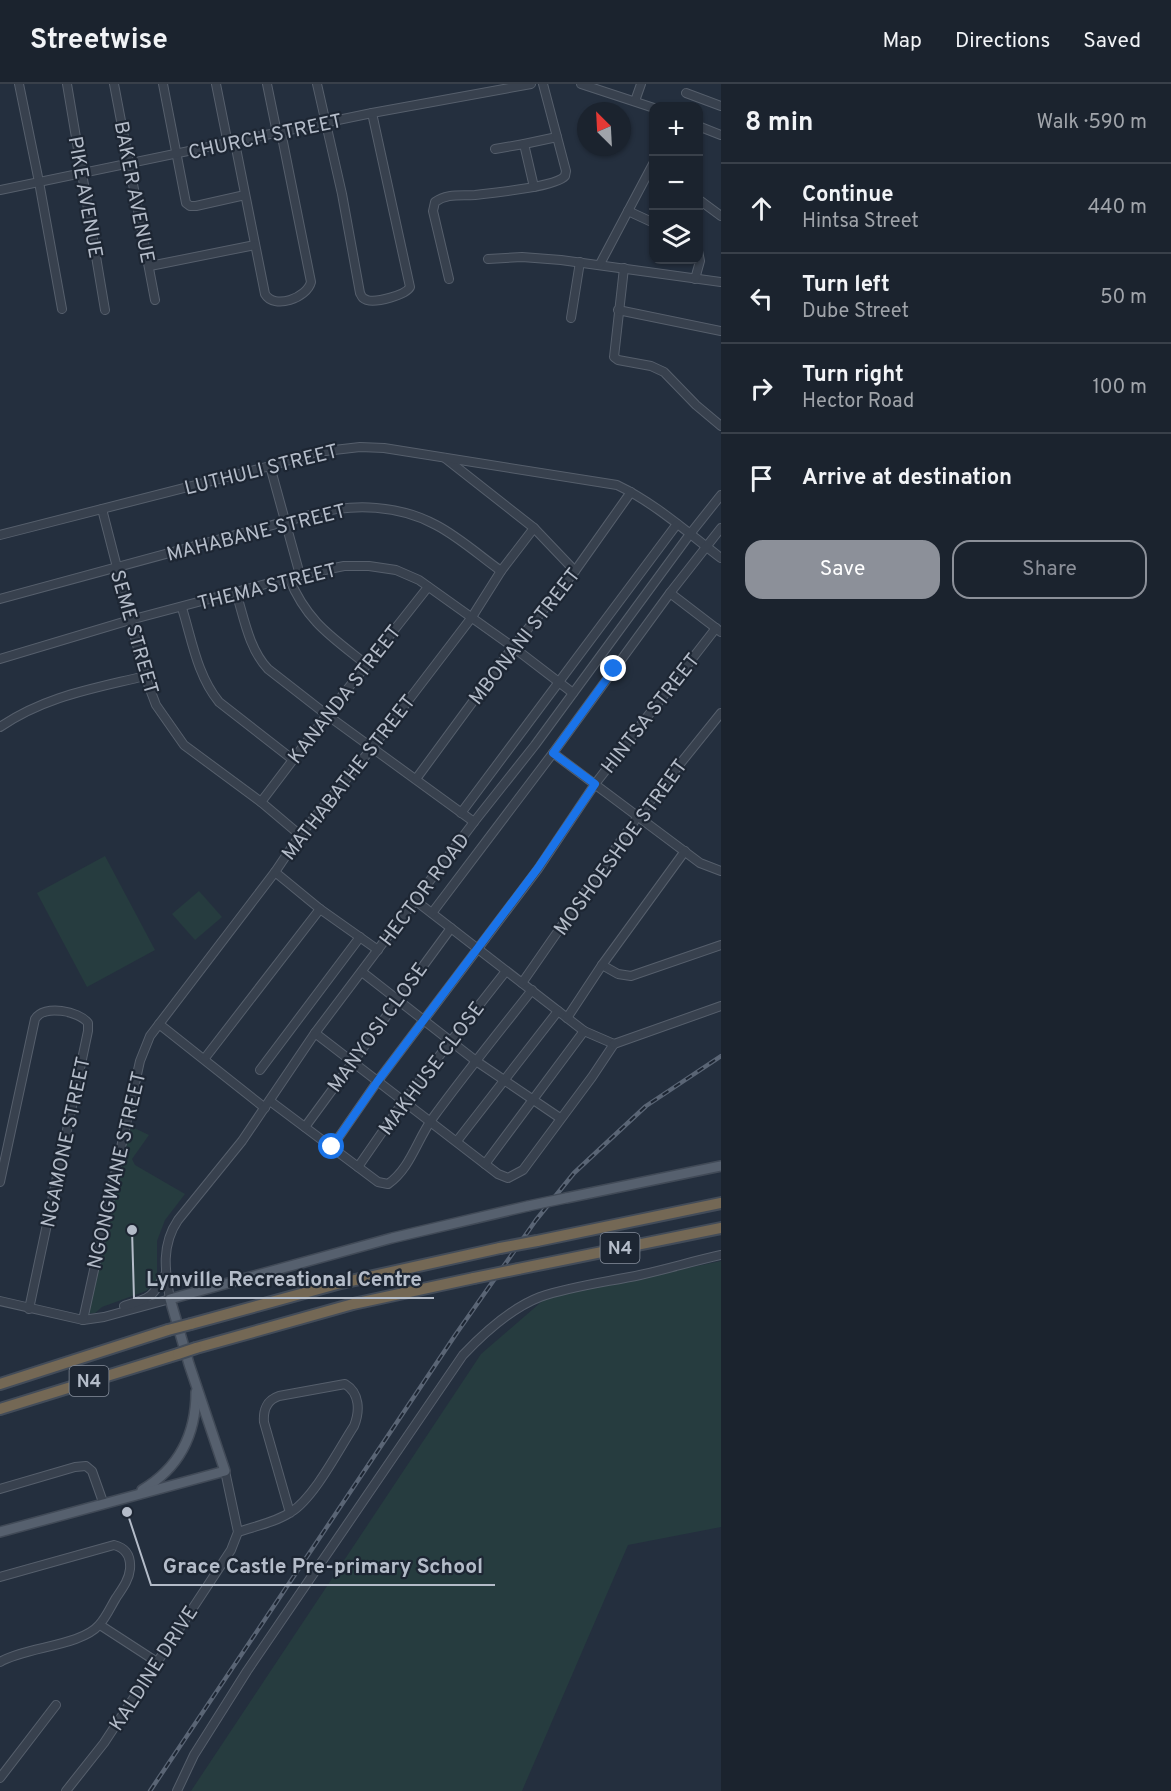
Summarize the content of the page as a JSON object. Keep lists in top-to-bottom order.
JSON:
{
  "streets": {
    "highway": ["N4"],
    "street": [
      "CHURCH STREET",
      "BAKER AVENUE",
      "PIKE AVENUE",
      "LUTHULI STREET",
      "MAHABANE STREET",
      "THEMA STREET",
      "SEME STREET",
      "MBONANI STREET",
      "KANANDA STREET",
      "HINTSA STREET",
      "MATHABATHE STREET",
      "MOSHOESHOE STREET",
      "HECTOR ROAD",
      "MANYOSI CLOSE",
      "MAKHUSE CLOSE",
      "NGAMONE STREET",
      "NGONGWANE STREET",
      "KALDINE DRIVE"
    ]
  },
  "crossings": [
    ["CHURCH STREET", "BAKER AVENUE"],
    ["CHURCH STREET", "PIKE AVENUE"],
    ["LUTHULI STREET", "SEME STREET"],
    ["LUTHULI STREET", "MBONANI STREET"],
    ["LUTHULI STREET", "HECTOR ROAD"],
    ["MAHABANE STREET", "SEME STREET"],
    ["MAHABANE STREET", "MATHABATHE STREET"],
    ["THEMA STREET", "SEME STREET"],
    ["THEMA STREET", "MBONANI STREET"],
    ["THEMA STREET", "KANANDA STREET"],
    ["THEMA STREET", "MATHABATHE STREET"],
    ["THEMA STREET", "HECTOR ROAD"],
    ["SEME STREET", "KANANDA STREET"],
    ["SEME STREET", "MATHABATHE STREET"],
    ["MATHABATHE STREET", "NGONGWANE STREET"]
  ],
  "places": ["Lynville Recreational Centre", "Grace Castle Pre-primary School"],
  "north": "top left",
  "page": {
    "header": "Streetwise",
    "nav": ["Map", "Directions", "Saved"],
    "heading": ["8 min", "Walk · 590 m"],
    "map_buttons": ["+", "−"],
    "list": [
      ["Continue", "Hintsa Street", "440 m"],
      ["Turn left", "Dube Street", "50 m"],
      ["Turn right", "Hector Road", "100 m"],
      "Arrive at destination"
    ],
    "buttons": ["Save", "Share"]
  }
}
